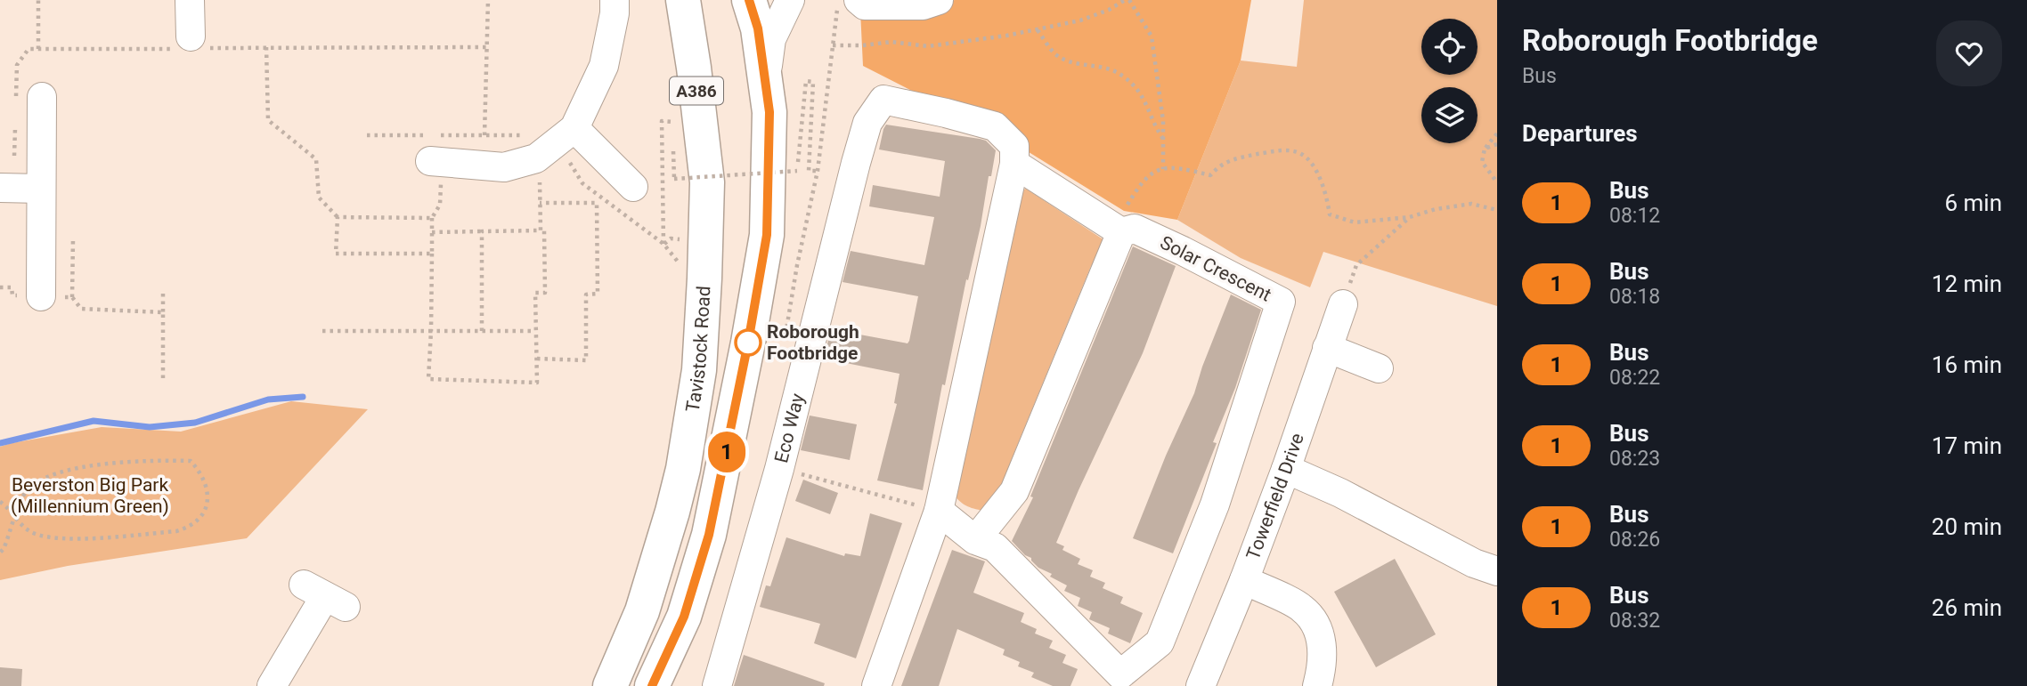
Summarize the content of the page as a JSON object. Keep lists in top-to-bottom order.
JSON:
{
  "streets": {
    "highway": ["A386", "Tavistock Road"],
    "street": ["Solar Crescent", "Eco Way", "Towerfield Drive"]
  },
  "parks": ["Beverston Big Park (Millennium Green)"],
  "places": ["Roborough Footbridge"],
  "lines": ["bus line 1"],
  "page": {
    "on_map": "1",
    "heading": [
      ["Roborough Footbridge", "Bus"],
      "Departures"
    ],
    "list": [
      {
        "mark": "1",
        "name": "Bus",
        "note": "08:12",
        "value": "6 min"
      },
      {
        "mark": "1",
        "name": "Bus",
        "note": "08:18",
        "value": "12 min"
      },
      {
        "mark": "1",
        "name": "Bus",
        "note": "08:22",
        "value": "16 min"
      },
      {
        "mark": "1",
        "name": "Bus",
        "note": "08:23",
        "value": "17 min"
      },
      {
        "mark": "1",
        "name": "Bus",
        "note": "08:26",
        "value": "20 min"
      },
      {
        "mark": "1",
        "name": "Bus",
        "note": "08:32",
        "value": "26 min"
      }
    ]
  }
}
